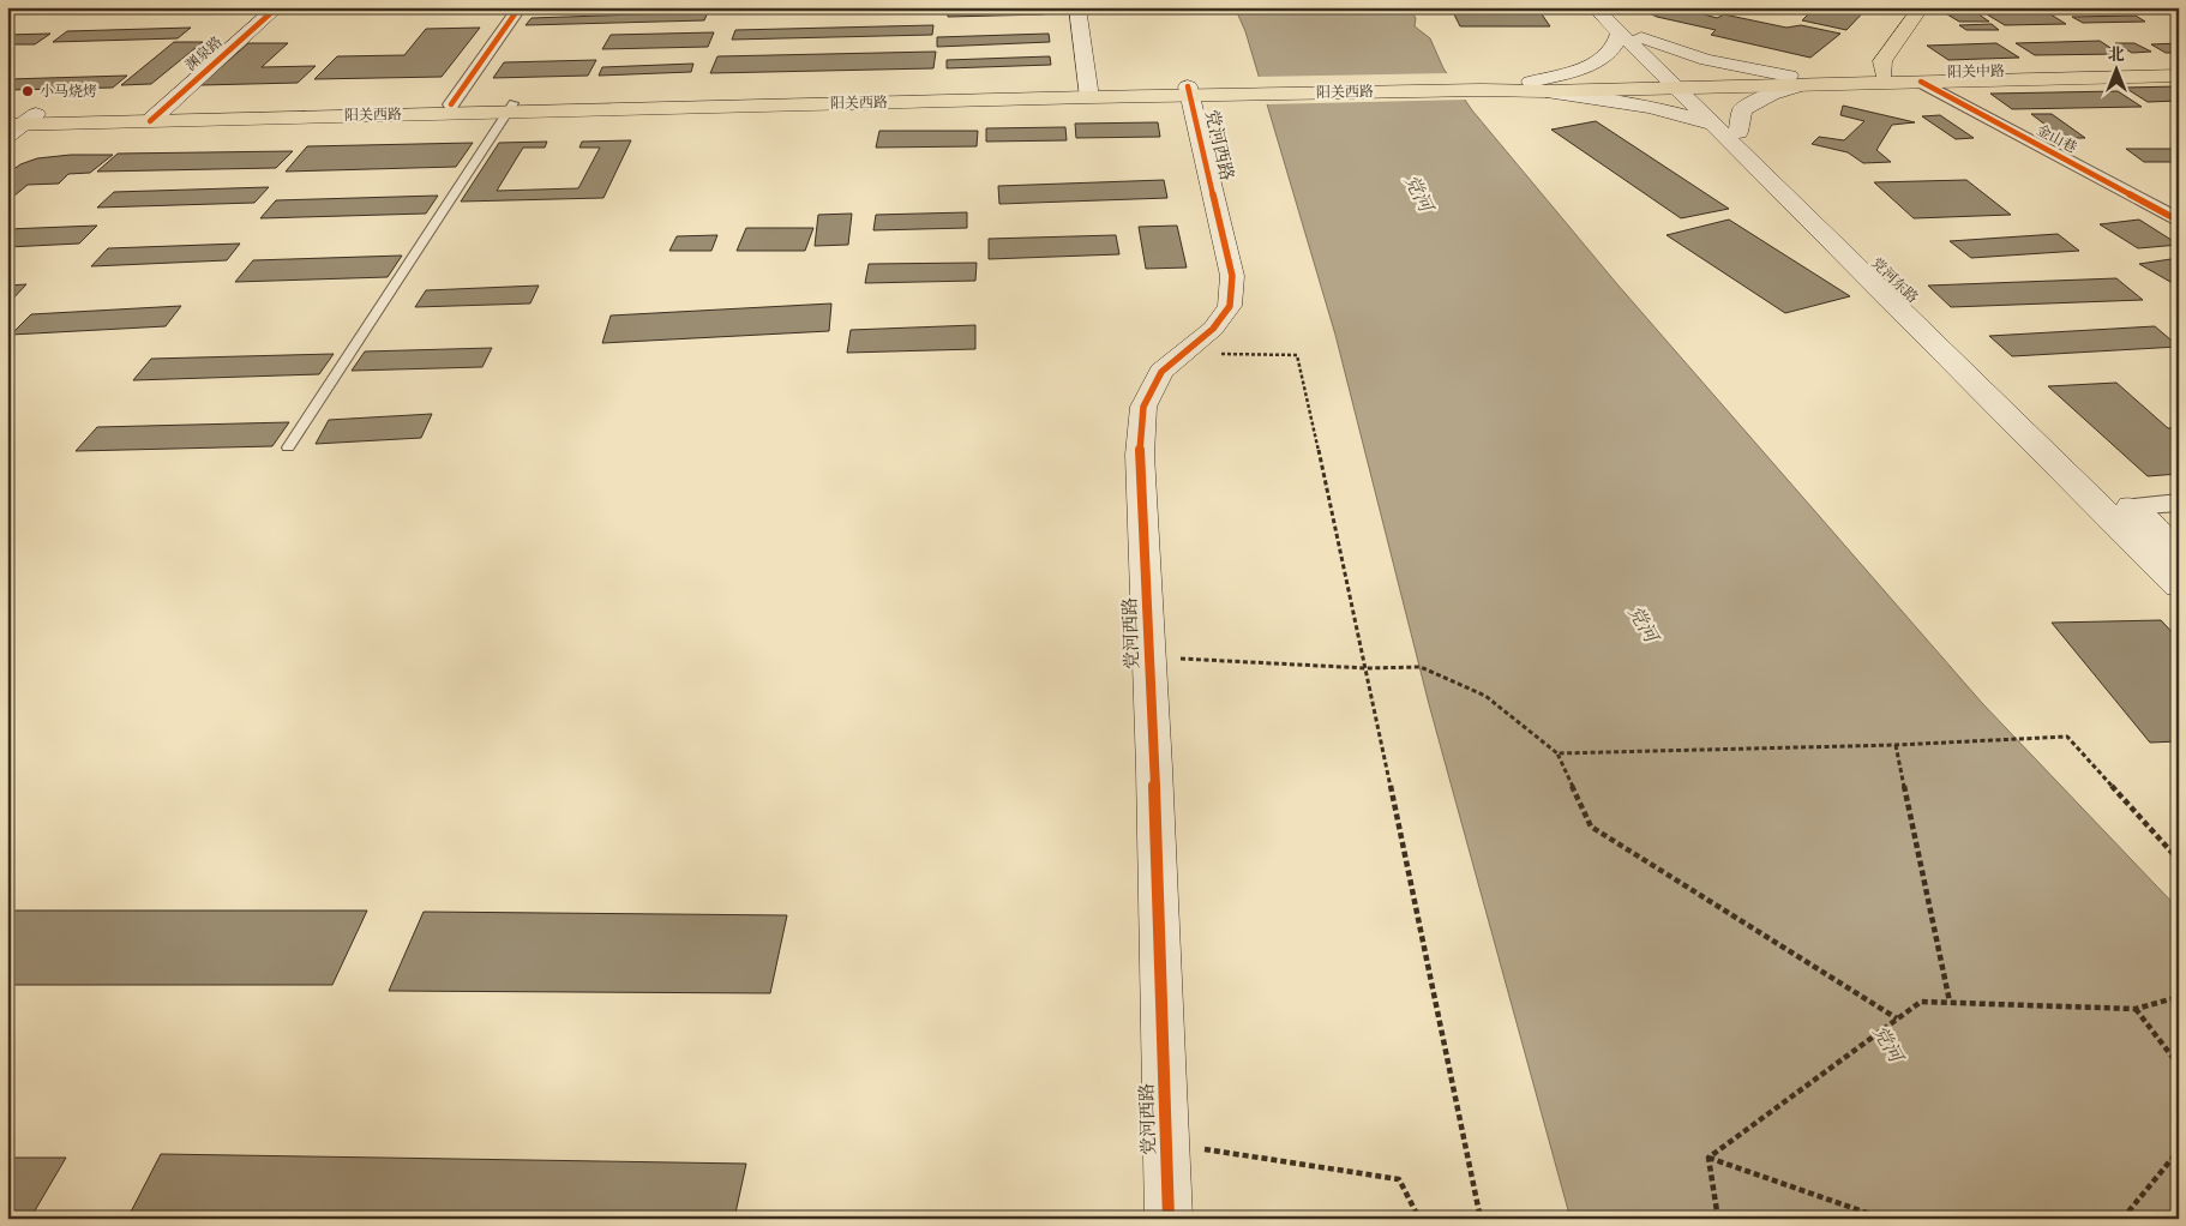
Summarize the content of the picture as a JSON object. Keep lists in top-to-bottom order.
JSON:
{
  "streets": {
    "highway": ["阳关中路", "阳关西路"],
    "main road": ["渊泉路", "党河西路", "党河东路"],
    "street": ["金山巷"]
  },
  "crossings": [
    ["渊泉路", "阳关西路"],
    ["阳关中路", "阳关西路"],
    ["阳关中路", "金山巷"],
    ["阳关中路", "党河东路"],
    ["阳关西路", "党河西路"],
    ["阳关西路", "党河东路"]
  ],
  "water": ["党河"],
  "places": ["小马烧烤"],
  "north": "top"
}
